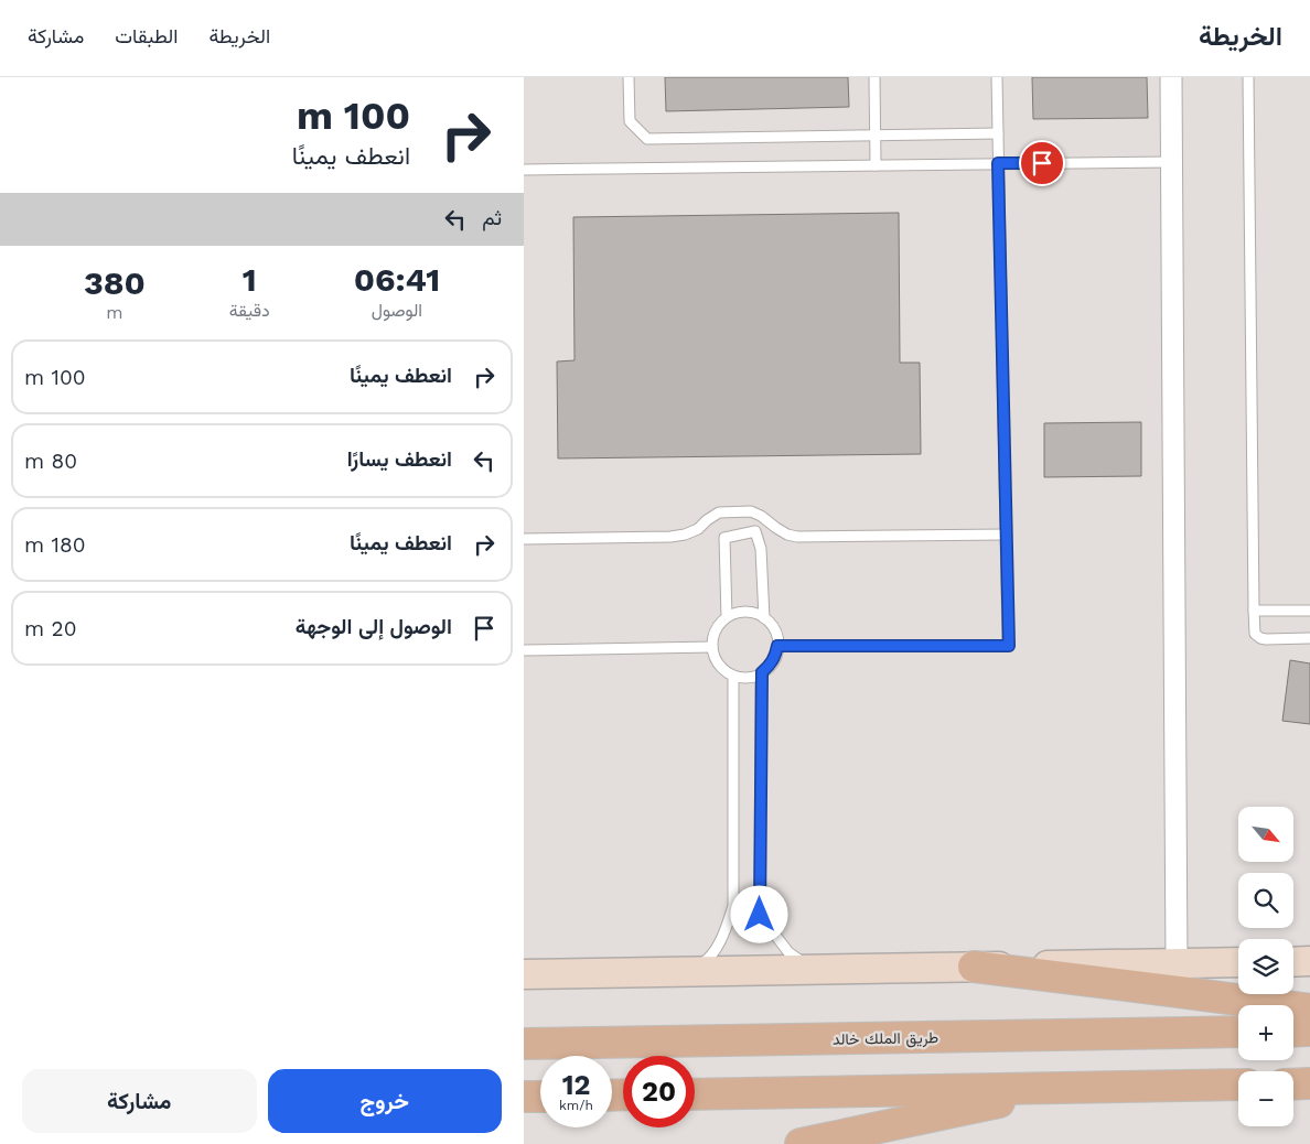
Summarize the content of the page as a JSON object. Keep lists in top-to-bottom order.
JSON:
{
  "streets": {
    "main road": ["طريق الملك خالد"]
  },
  "north": "bottom right",
  "page": {
    "header": "الخريطة",
    "nav": ["الخريطة", "الطبقات", "مشاركة"],
    "turn": ["100 m", "انعطف يمينًا"],
    "then": "ثم",
    "eta": [
      "06:41",
      "الوصول",
      "1",
      "دقيقة",
      "380",
      "m"
    ],
    "list": [
      {
        "name": "انعطف يمينًا",
        "value": "100 m"
      },
      {
        "name": "انعطف يسارًا",
        "value": "80 m"
      },
      {
        "name": "انعطف يمينًا",
        "value": "180 m"
      },
      {
        "name": "الوصول إلى الوجهة",
        "value": "20 m"
      }
    ],
    "map_buttons": ["+", "−"],
    "speed": "12 km/h",
    "limit": "20",
    "buttons": ["خروج", "مشاركة"]
  }
}
